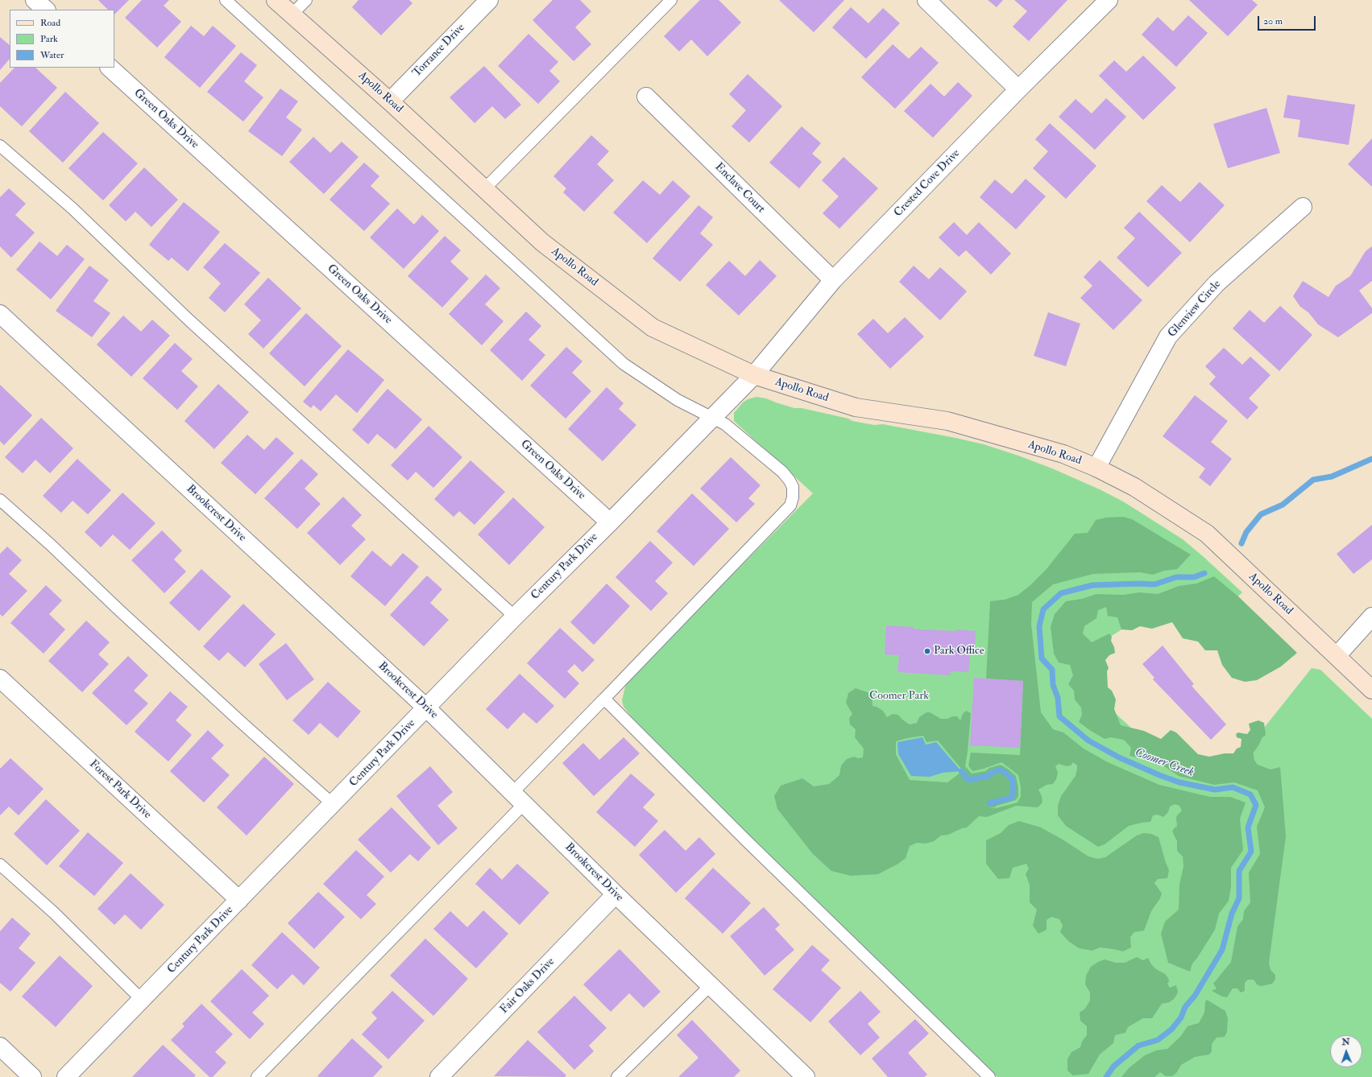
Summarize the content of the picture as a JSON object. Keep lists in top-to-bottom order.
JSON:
{
  "streets": {
    "street": [
      "Torrance Drive",
      "Apollo Road",
      "Green Oaks Drive",
      "Crested Cove Drive",
      "Enclave Court",
      "Glenview Circle",
      "Brookcrest Drive",
      "Century Park Drive",
      "Forest Park Drive",
      "Fair Oaks Drive"
    ]
  },
  "crossings": [
    ["Torrance Drive", "Apollo Road"],
    ["Apollo Road", "Crested Cove Drive"],
    ["Apollo Road", "Glenview Circle"],
    ["Apollo Road", "Century Park Drive"],
    ["Green Oaks Drive", "Century Park Drive"],
    ["Crested Cove Drive", "Enclave Court"],
    ["Crested Cove Drive", "Century Park Drive"],
    ["Brookcrest Drive", "Century Park Drive"],
    ["Brookcrest Drive", "Fair Oaks Drive"],
    ["Century Park Drive", "Forest Park Drive"]
  ],
  "water": ["Coomer Creek"],
  "parks": ["Coomer Park"],
  "places": ["Park Office"],
  "legend": ["Road", "Park", "Water"],
  "scale_bar": "20 m",
  "north": "top"
}
